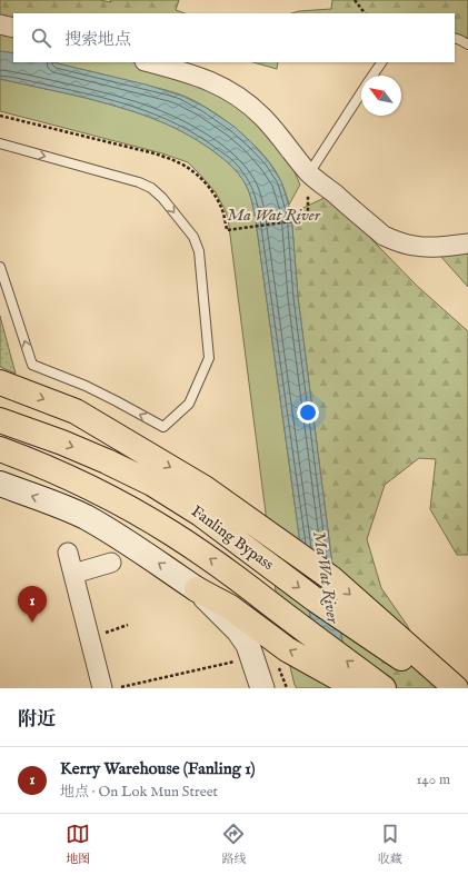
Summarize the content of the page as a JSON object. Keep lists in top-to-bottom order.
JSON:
{
  "streets": {
    "highway": ["Fanling Bypass"]
  },
  "water": ["Ma Wat River"],
  "north": "top left",
  "page": {
    "search": "搜索地点",
    "pins": "1",
    "heading": "附近",
    "list": [
      {
        "mark": "1",
        "name": "Kerry Warehouse (Fanling 1)",
        "note": "地点 · On Lok Mun Street",
        "value": "140 m"
      }
    ],
    "nav": ["地图", "路线", "收藏"]
  }
}
